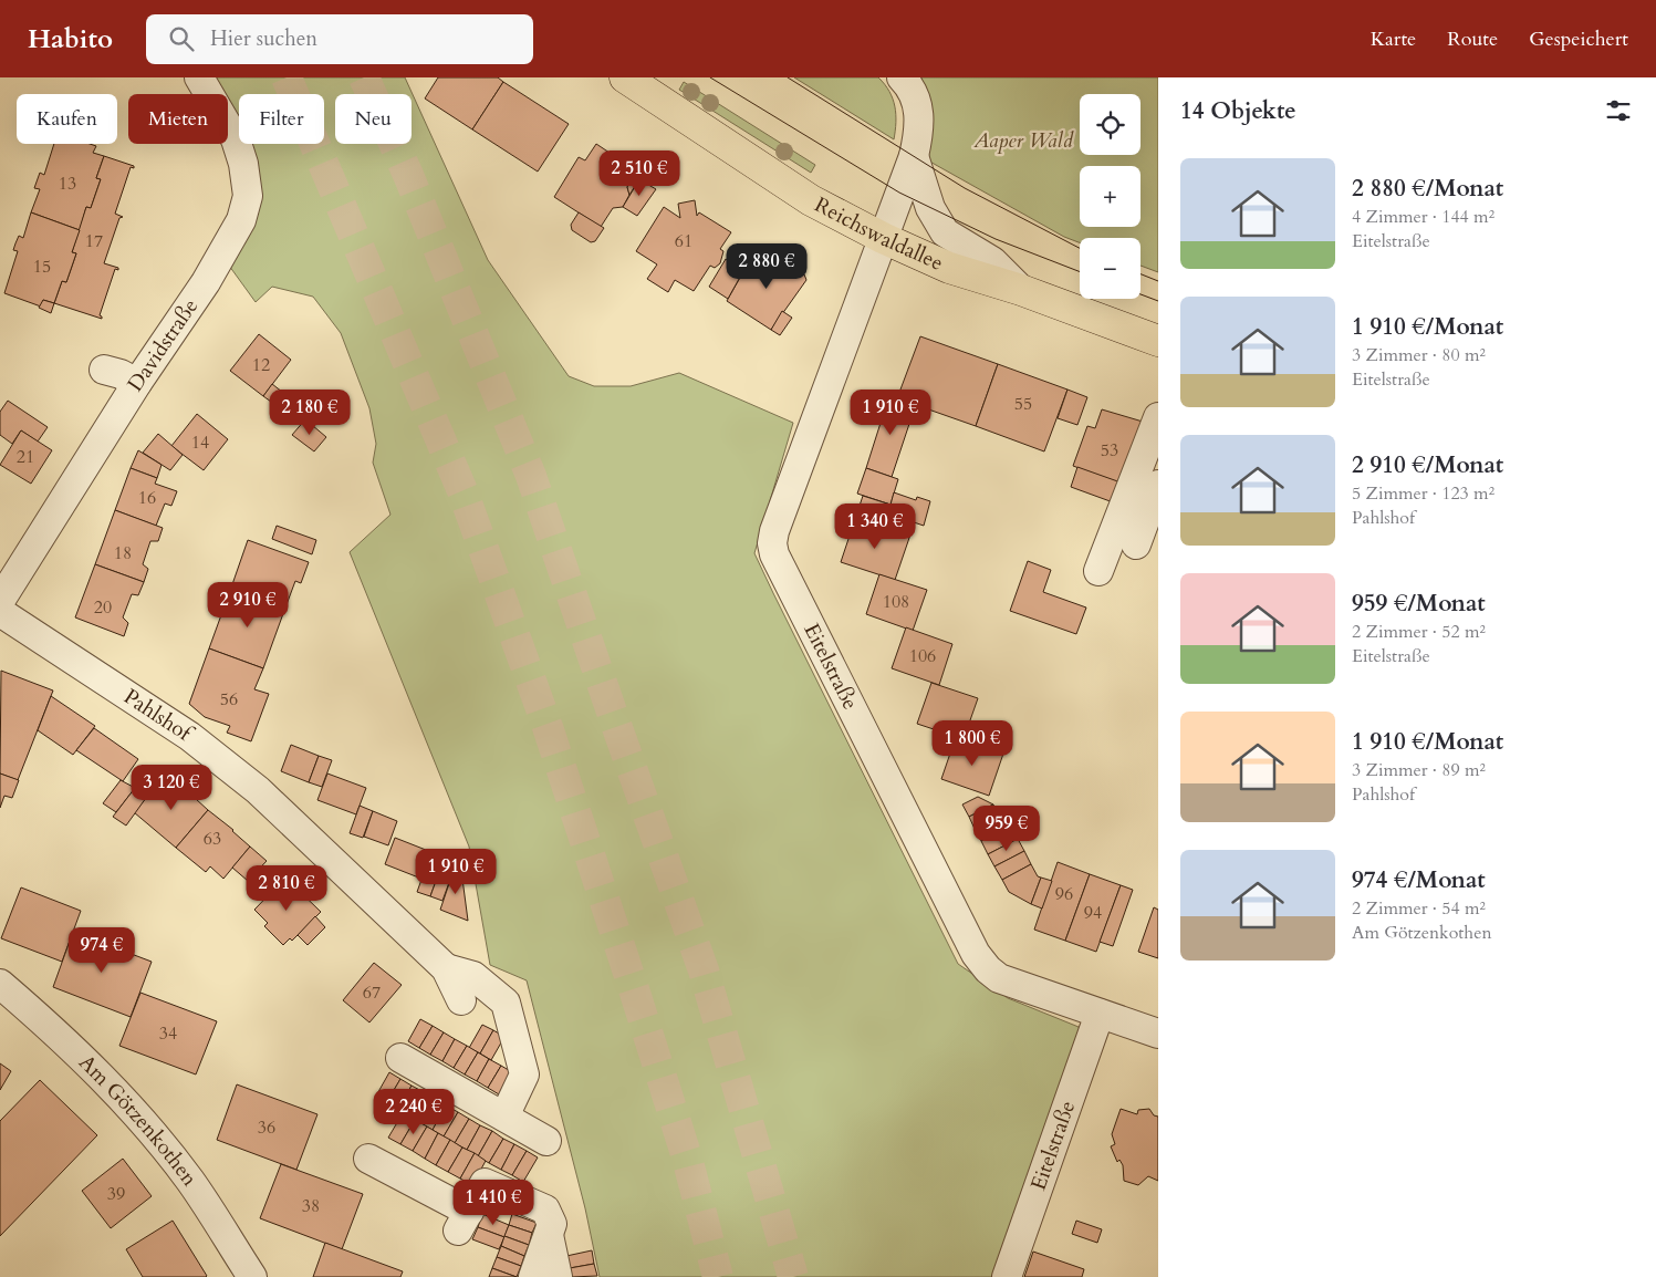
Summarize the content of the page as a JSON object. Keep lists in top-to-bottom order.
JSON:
{
  "streets": {
    "main road": ["Reichswaldallee"],
    "street": [
      "Davidstraße",
      "Eitelstraße",
      "Pahlshof",
      "Am Götzenkothen"
    ]
  },
  "crossings": [
    ["Reichswaldallee", "Eitelstraße"]
  ],
  "parks": ["Aaper Wald"],
  "house_numbers": [
    "13",
    "17",
    "61",
    "15",
    "12",
    "55",
    "14",
    "53",
    "21",
    "16",
    "18",
    "108",
    "20",
    "106",
    "56",
    "63",
    "96",
    "94",
    "67",
    "34",
    "36",
    "39",
    "38"
  ],
  "page": {
    "header": "Habito",
    "search": "Hier suchen",
    "nav": ["Karte", "Route", "Gespeichert"],
    "heading": "14 Objekte",
    "map_buttons": ["+", "−"],
    "chip": [
      "Kaufen",
      "Mieten",
      "Filter",
      "Neu"
    ],
    "list": [
      {
        "name": "2 880 €/Monat",
        "note": "4 Zimmer · 144 m² · Eitelstraße"
      },
      {
        "name": "1 910 €/Monat",
        "note": "3 Zimmer · 80 m² · Eitelstraße"
      },
      {
        "name": "2 910 €/Monat",
        "note": "5 Zimmer · 123 m² · Pahlshof"
      },
      {
        "name": "959 €/Monat",
        "note": "2 Zimmer · 52 m² · Eitelstraße"
      },
      {
        "name": "1 910 €/Monat",
        "note": "3 Zimmer · 89 m² · Pahlshof"
      },
      {
        "name": "974 €/Monat",
        "note": "2 Zimmer · 54 m² · Am Götzenkothen"
      }
    ],
    "price": [
      "2 510 €",
      "2 880 €",
      "2 180 €",
      "1 910 €",
      "1 340 €",
      "2 910 €",
      "1 800 €",
      "3 120 €",
      "959 €",
      "1 910 €",
      "2 810 €",
      "974 €",
      "2 240 €",
      "1 410 €"
    ]
  }
}
